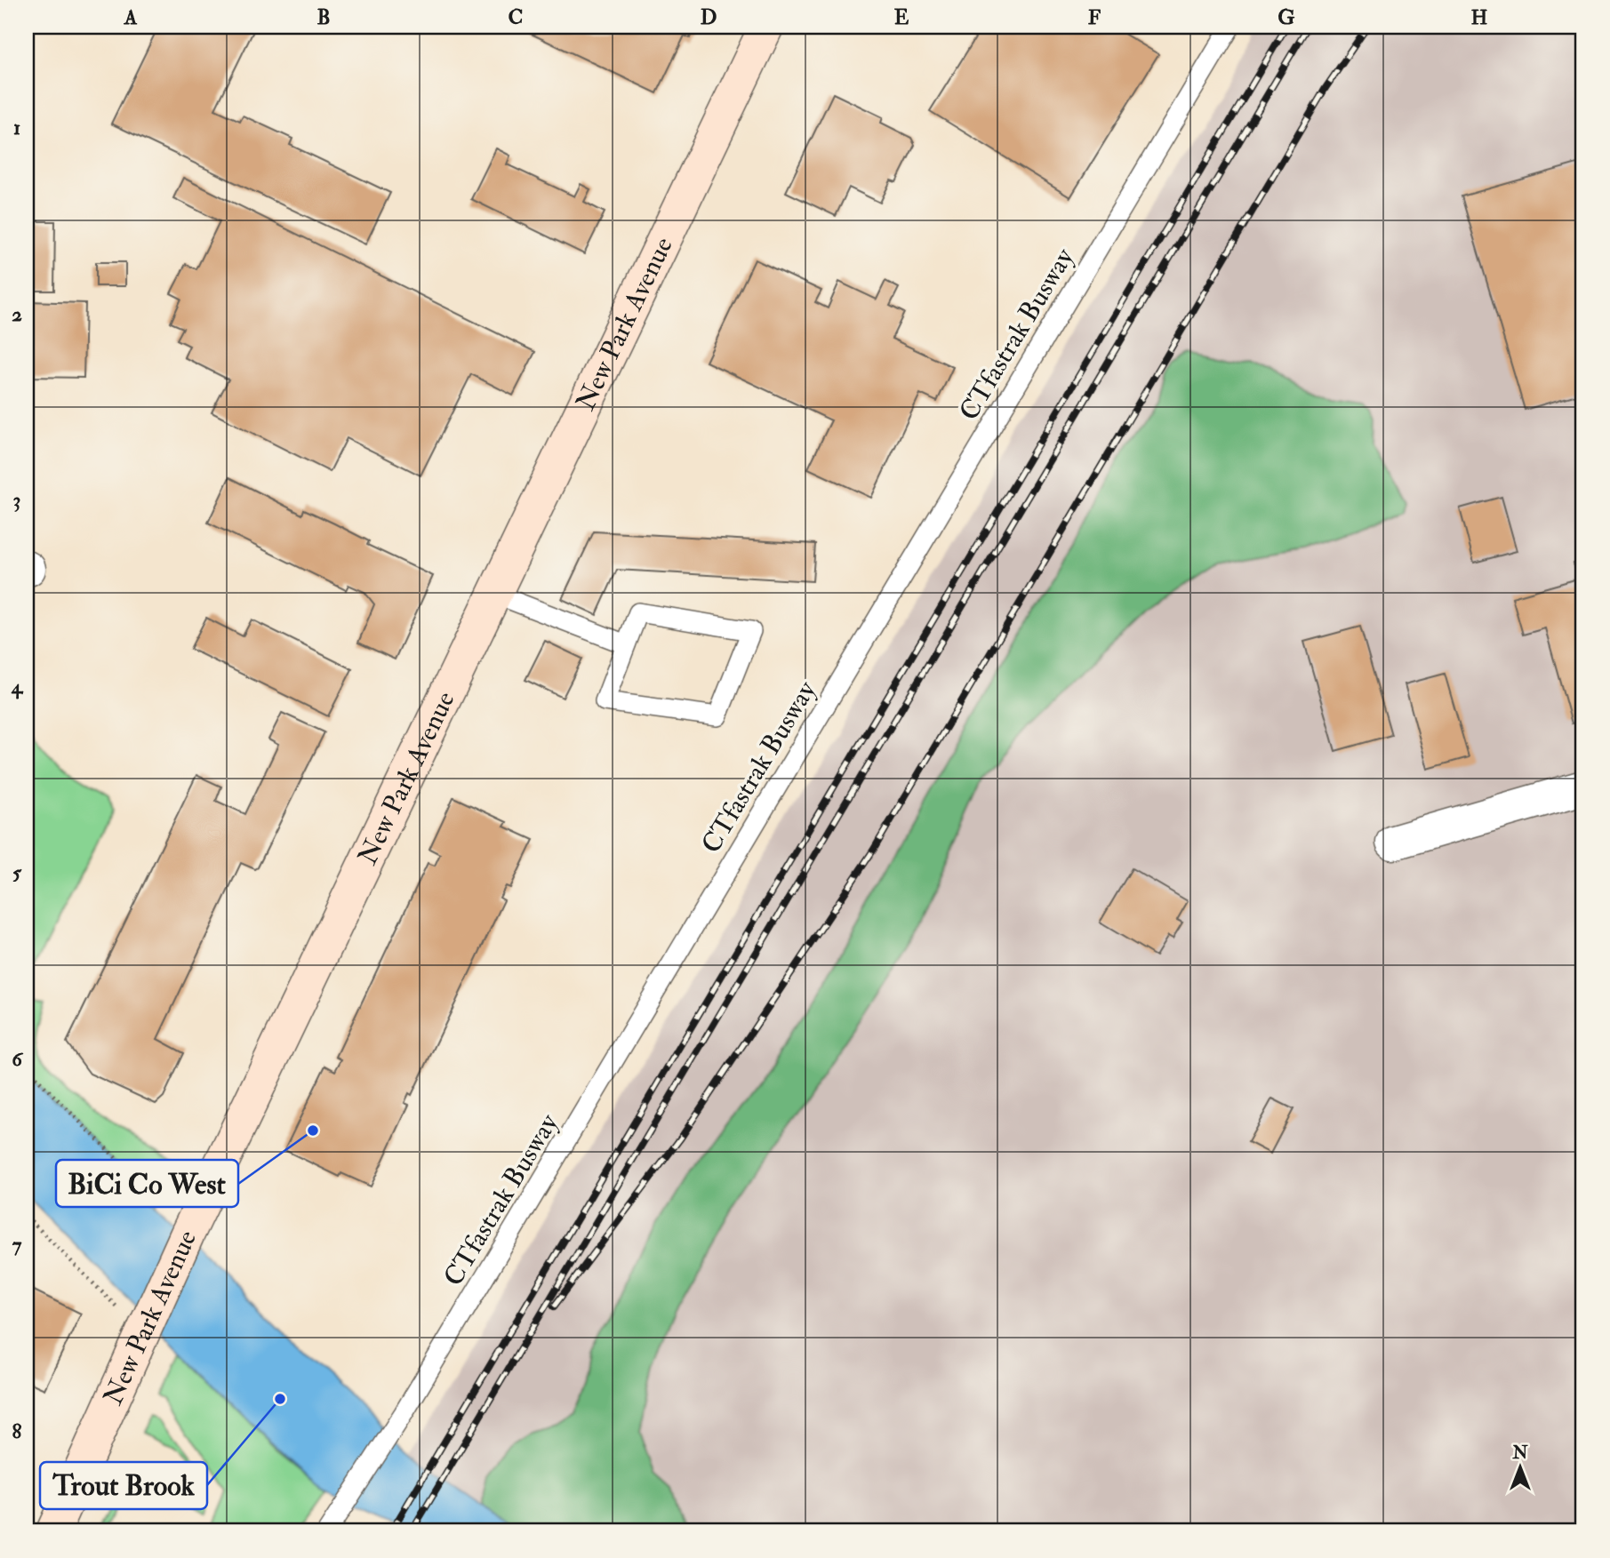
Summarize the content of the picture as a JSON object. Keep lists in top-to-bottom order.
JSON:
{
  "streets": {
    "main road": ["New Park Avenue"],
    "lane": ["CTfastrak Busway"]
  },
  "places": ["BiCi Co West", "Trout Brook"],
  "north": "top",
  "grid": {
    "columns": [
      "A",
      "B",
      "C",
      "D",
      "E",
      "F",
      "G",
      "H"
    ],
    "rows": [
      "1",
      "2",
      "3",
      "4",
      "5",
      "6",
      "7",
      "8"
    ]
  }
}
